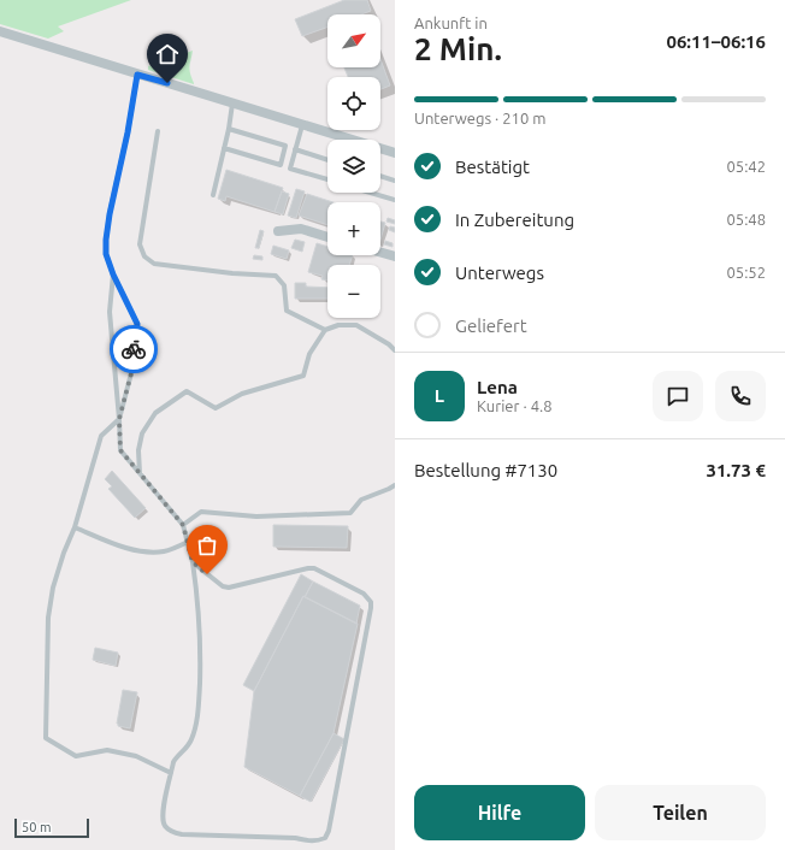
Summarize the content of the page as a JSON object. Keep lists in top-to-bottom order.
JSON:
{
  "scale_bar": "50 m",
  "north": "top right",
  "page": {
    "heading": ["2 Min.", "Ankunft in", "06:11–06:16"],
    "panel": [
      "Lena",
      "Kurier · 4.8",
      "Bestellung #7130",
      "31.73 €"
    ],
    "map_buttons": ["+", "−"],
    "bar": "Unterwegs · 210 m",
    "list": [
      ["Bestätigt", "05:42"],
      ["In Zubereitung", "05:48"],
      ["Unterwegs", "05:52"],
      "Geliefert"
    ],
    "round": "L",
    "buttons": ["Hilfe", "Teilen"],
    "scale": "50 m"
  }
}
